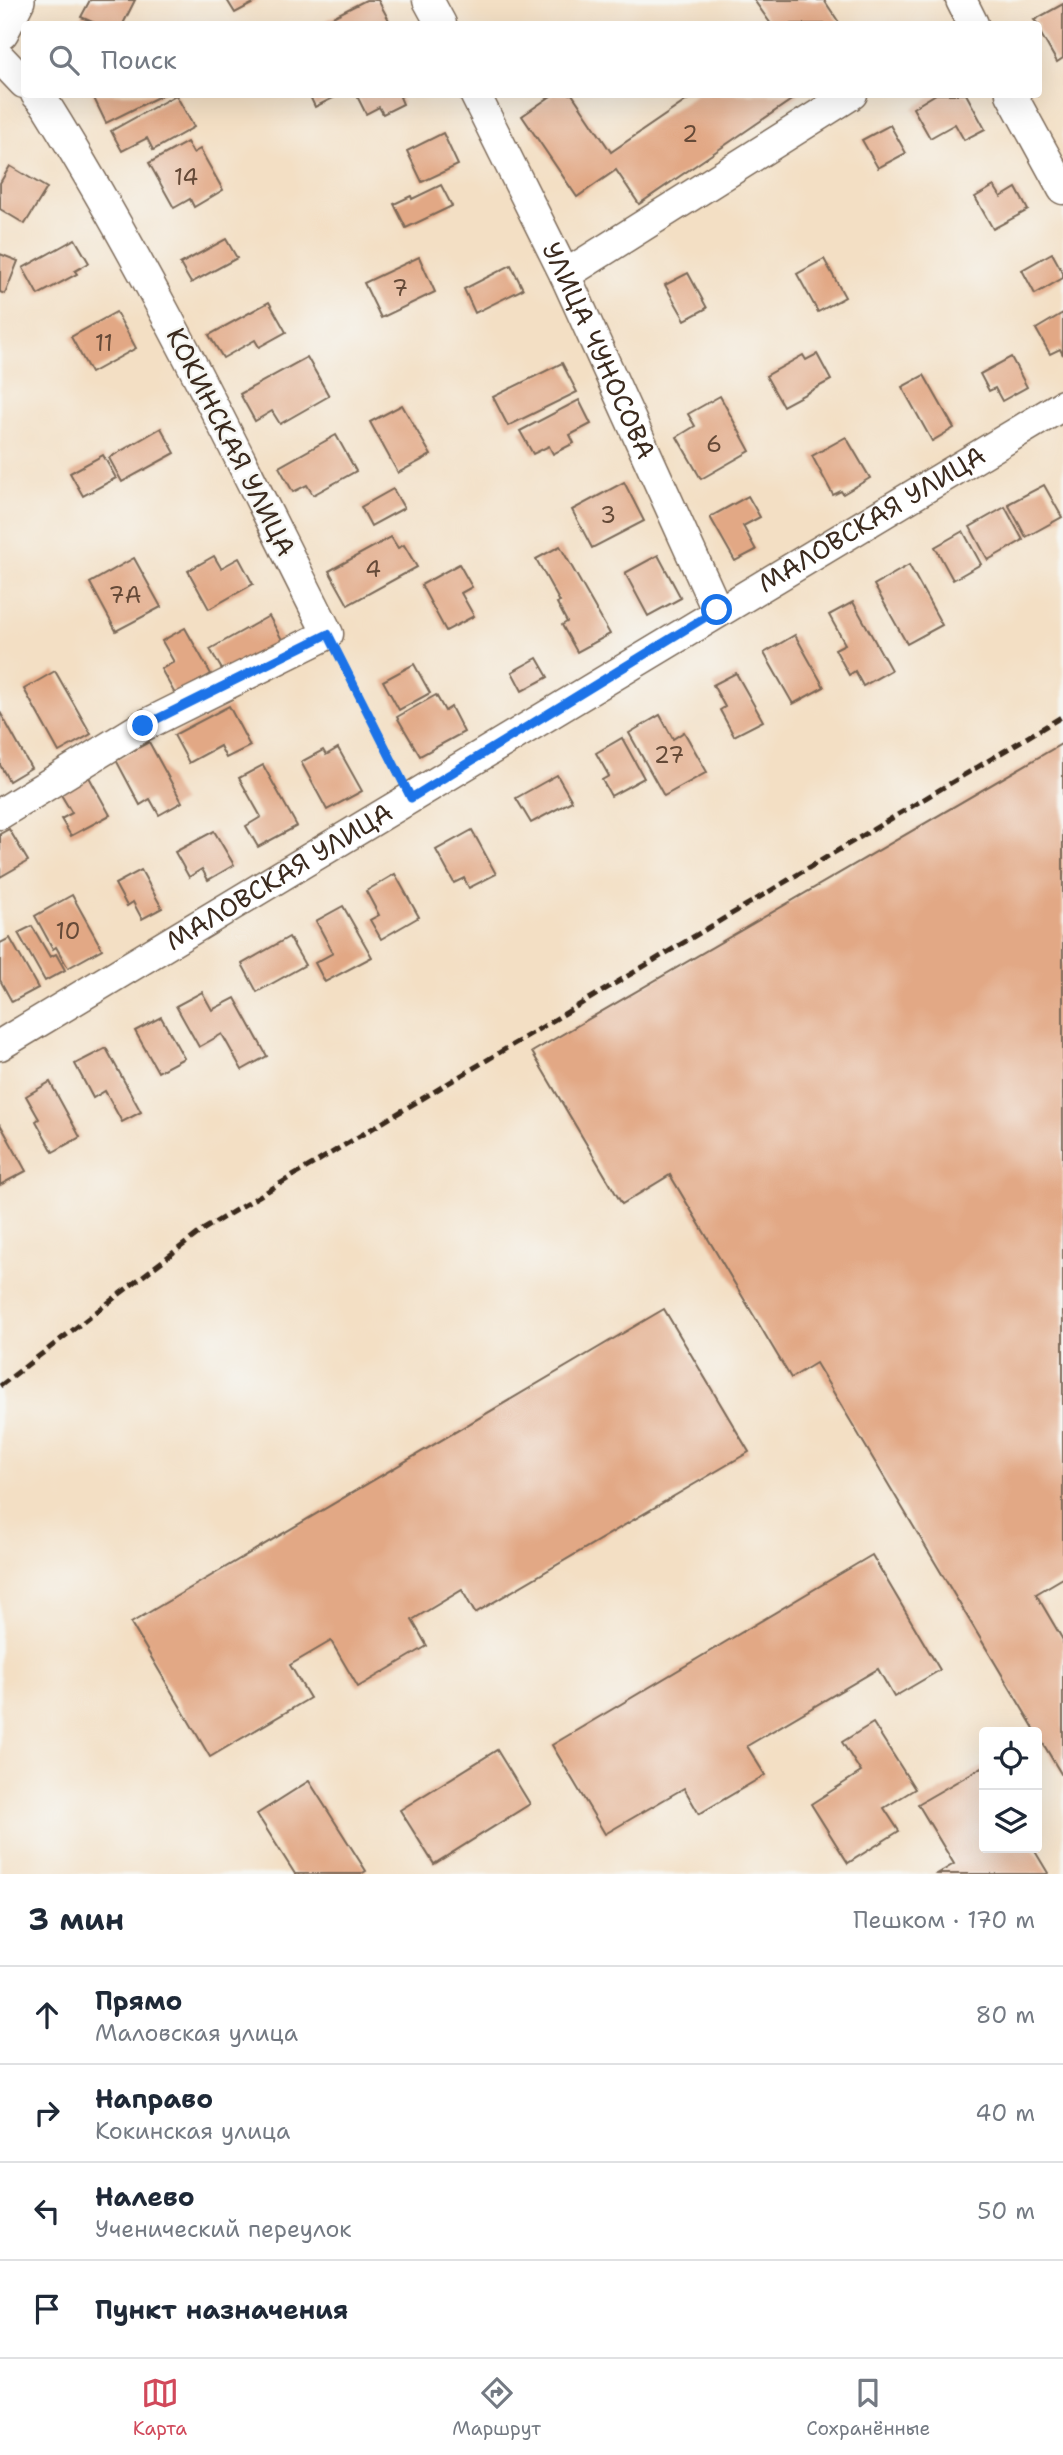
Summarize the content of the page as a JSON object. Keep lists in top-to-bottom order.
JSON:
{
  "streets": {
    "street": ["УЛИЦА ЧУНОСОВА", "КОКИНСКАЯ УЛИЦА", "МАЛОВСКАЯ УЛИЦА"]
  },
  "crossings": [
    ["УЛИЦА ЧУНОСОВА", "МАЛОВСКАЯ УЛИЦА"]
  ],
  "house_numbers": [
    "2",
    "14",
    "7",
    "11",
    "6",
    "3",
    "4",
    "7А",
    "27",
    "10"
  ],
  "page": {
    "search": "Поиск",
    "heading": ["3 мин", "Пешком · 170 m"],
    "list": [
      ["Прямо", "Маловская улица", "80 m"],
      ["Направо", "Кокинская улица", "40 m"],
      ["Налево", "Ученический переулок", "50 m"],
      "Пункт назначения"
    ],
    "nav": ["Карта", "Маршрут", "Сохранённые"]
  }
}
